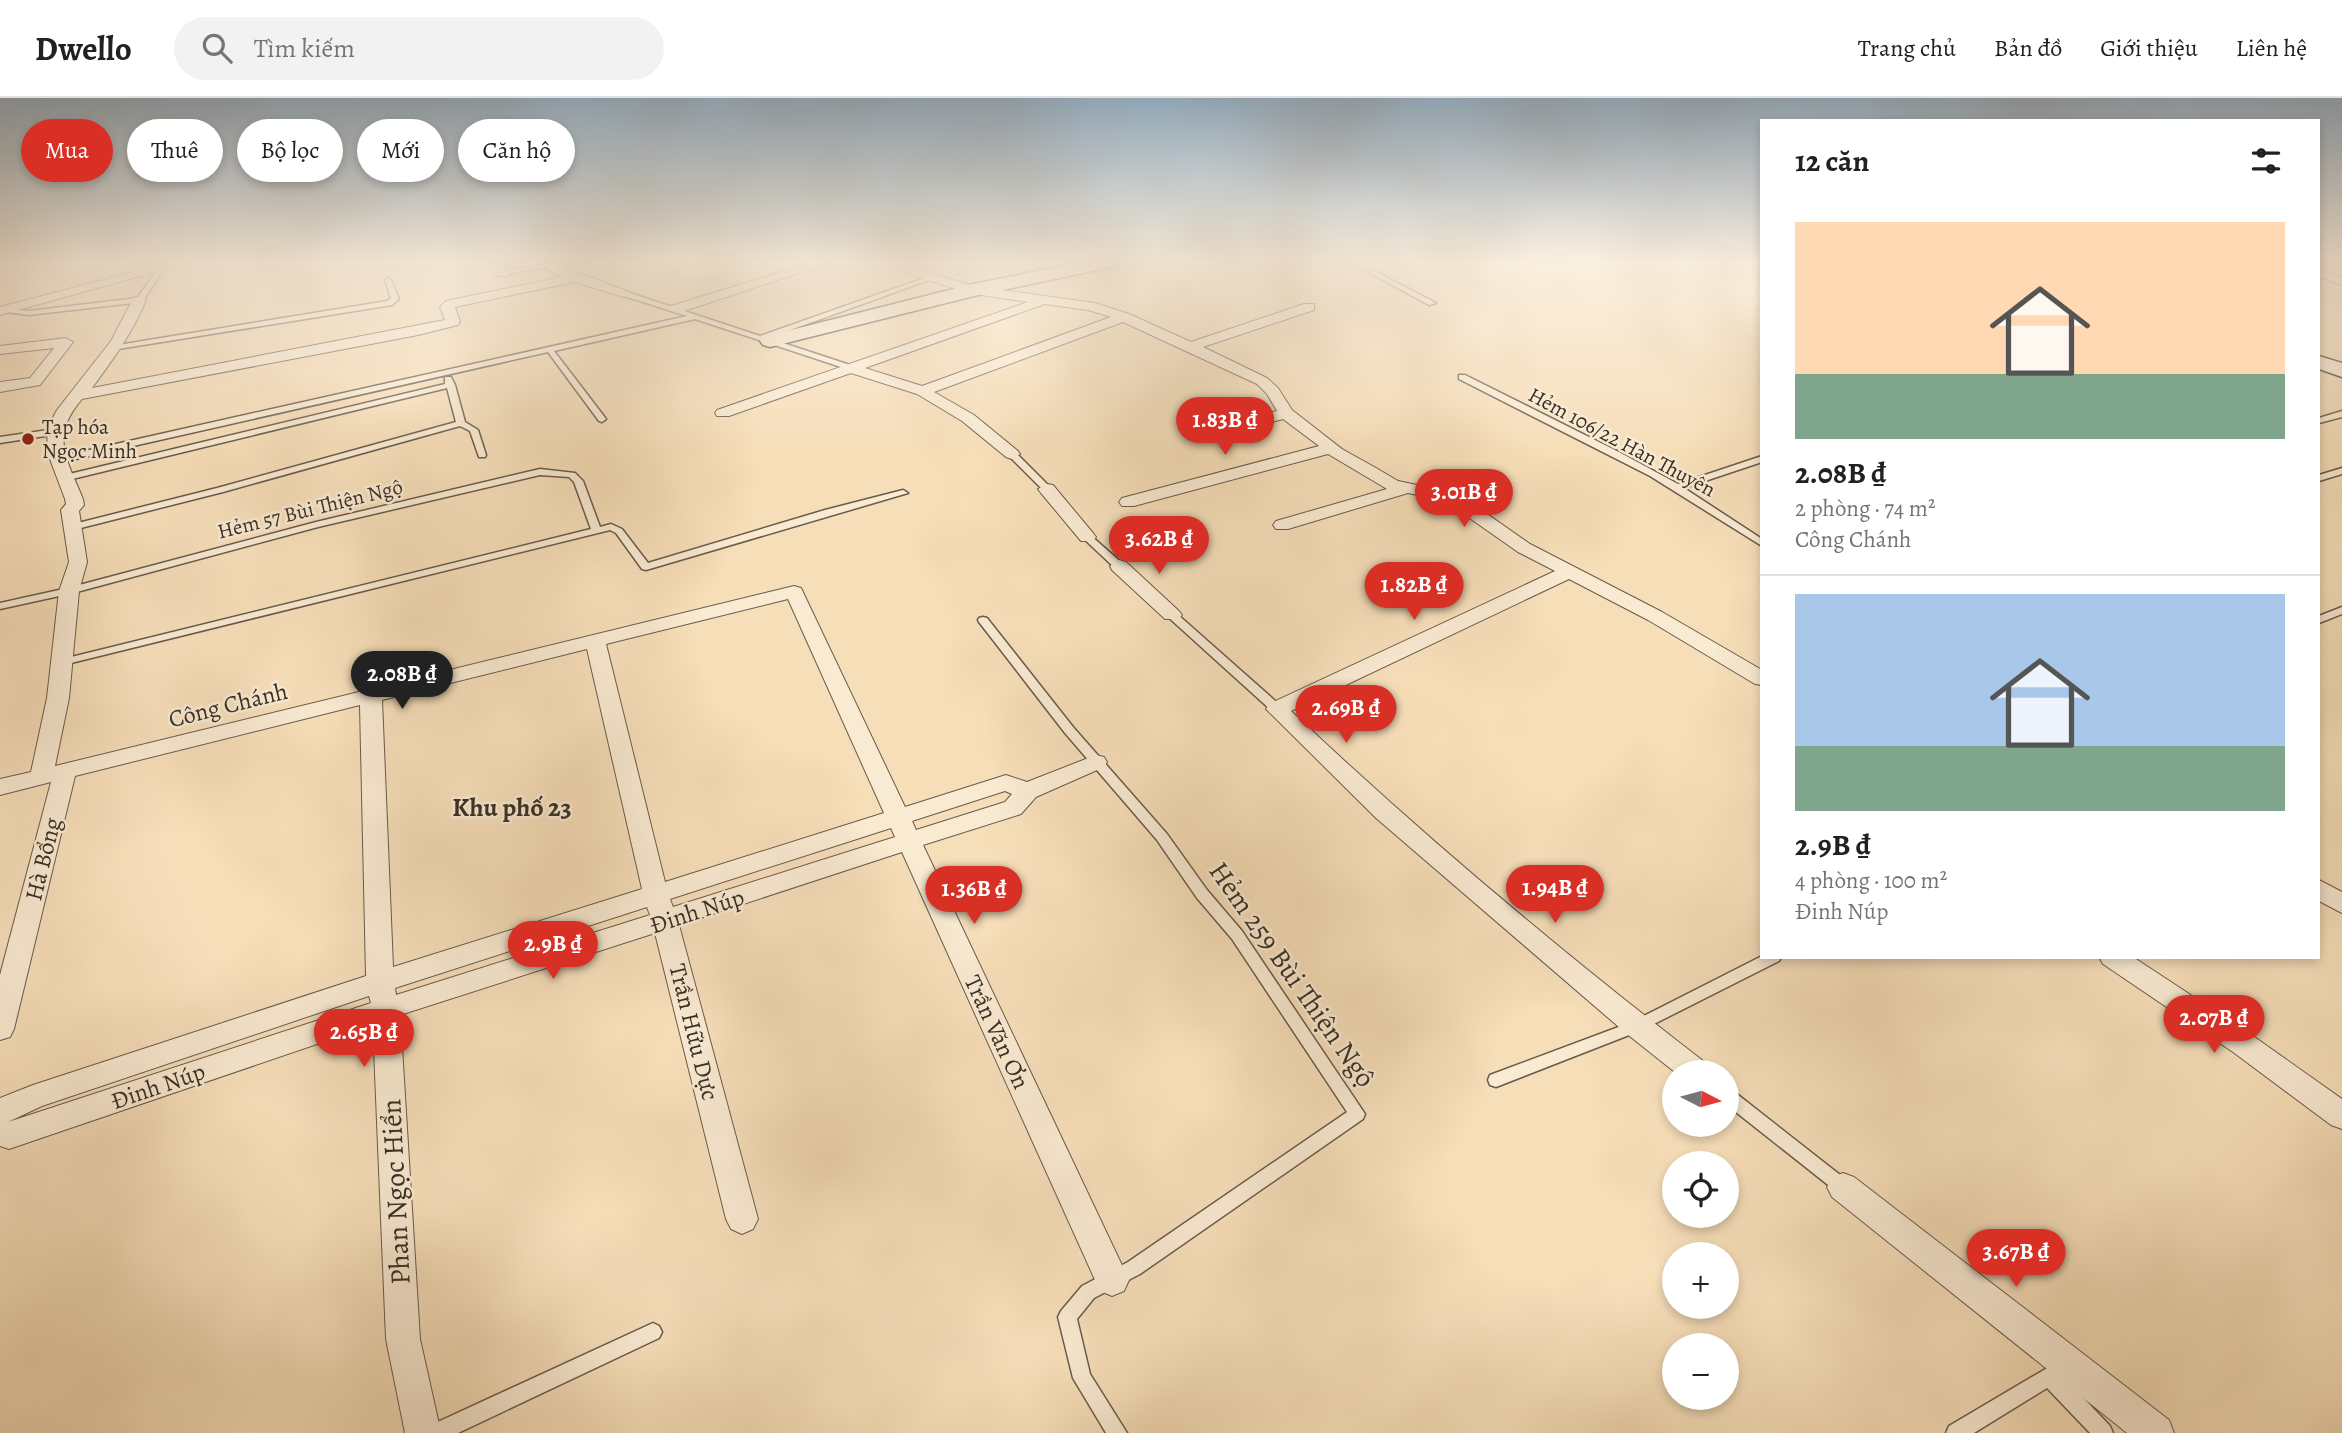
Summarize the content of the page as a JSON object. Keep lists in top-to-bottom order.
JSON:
{
  "streets": {
    "street": [
      "Công Chánh",
      "Hà Bổng",
      "Đinh Núp",
      "Trần Hữu Dực",
      "Trần Văn Ơn",
      "Phan Ngọc Hiển"
    ],
    "lane": ["Hẻm 106/22 Hàn Thuyên", "Hẻm 57 Bùi Thiện Ngộ", "Hẻm 259 Bùi Thiện Ngộ"]
  },
  "crossings": [
    ["Hẻm 57 Bùi Thiện Ngộ", "Hà Bổng"],
    ["Công Chánh", "Hà Bổng"],
    ["Công Chánh", "Trần Hữu Dực"],
    ["Công Chánh", "Trần Văn Ơn"],
    ["Công Chánh", "Phan Ngọc Hiển"],
    ["Đinh Núp", "Hẻm 259 Bùi Thiện Ngộ"],
    ["Đinh Núp", "Trần Hữu Dực"],
    ["Đinh Núp", "Trần Văn Ơn"],
    ["Đinh Núp", "Phan Ngọc Hiển"],
    ["Hẻm 259 Bùi Thiện Ngộ", "Trần Văn Ơn"]
  ],
  "districts": ["Khu phố 23"],
  "places": ["Tạp hóa Ngọc Minh"],
  "north": "right",
  "page": {
    "header": "Dwello",
    "search": "Tìm kiếm",
    "nav": [
      "Trang chủ",
      "Bản đồ",
      "Giới thiệu",
      "Liên hệ"
    ],
    "chip": [
      "Mua",
      "Thuê",
      "Bộ lọc",
      "Mới",
      "Căn hộ"
    ],
    "heading": "12 căn",
    "list": [
      {
        "name": "2.08B ₫",
        "note": "2 phòng · 74 m² · Công Chánh"
      },
      {
        "name": "2.9B ₫",
        "note": "4 phòng · 100 m² · Đinh Núp"
      }
    ],
    "price": [
      "1.83B ₫",
      "3.01B ₫",
      "3.62B ₫",
      "1.82B ₫",
      "2.08B ₫",
      "2.69B ₫",
      "1.94B ₫",
      "1.36B ₫",
      "2.9B ₫",
      "2.07B ₫",
      "2.65B ₫",
      "3.67B ₫"
    ],
    "map_buttons": ["+", "−"]
  }
}
